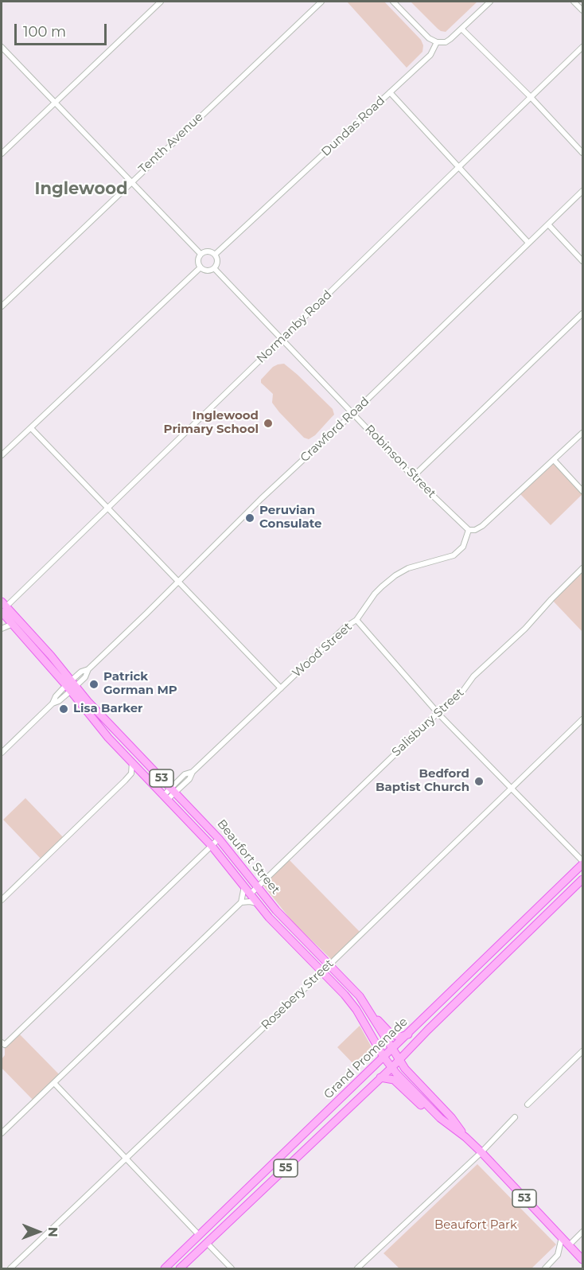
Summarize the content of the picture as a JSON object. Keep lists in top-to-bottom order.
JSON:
{
  "streets": {
    "main road": [
      "53",
      "Beaufort Street",
      "Grand Promenade",
      "55"
    ],
    "street": [
      "Dundas Road",
      "Tenth Avenue",
      "Normanby Road",
      "Crawford Road",
      "Robinson Street",
      "Wood Street",
      "Salisbury Street",
      "Rosebery Street"
    ]
  },
  "crossings": [
    ["Dundas Road", "Robinson Street"],
    ["Normanby Road", "Robinson Street"],
    ["Normanby Road", "Beaufort Street"],
    ["Crawford Road", "Robinson Street"],
    ["Crawford Road", "Beaufort Street"],
    ["Robinson Street", "Wood Street"],
    ["Wood Street", "Beaufort Street"],
    ["Salisbury Street", "Beaufort Street"],
    ["Beaufort Street", "Rosebery Street"],
    ["Beaufort Street", "Grand Promenade"]
  ],
  "districts": ["Inglewood"],
  "parks": ["Beaufort Park"],
  "places": [
    "Inglewood Primary School",
    "Peruvian Consulate",
    "Patrick Gorman MP",
    "Lisa Barker",
    "Bedford Baptist Church"
  ],
  "scale_bar": "100 m",
  "north": "right"
}
